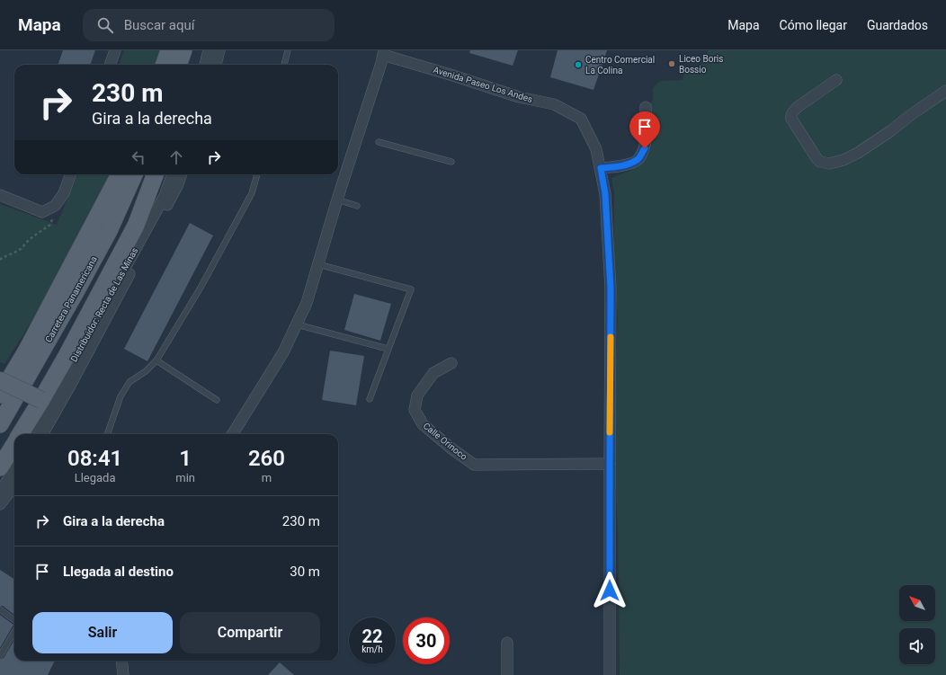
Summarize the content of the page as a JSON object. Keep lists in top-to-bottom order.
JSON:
{
  "streets": {
    "main road": ["Carretera Panamericana"],
    "street": ["Avenida Paseo Los Andes", "Distribuidor: Recta de Las Minas", "Calle Orinoco"]
  },
  "crossings": [
    ["Avenida Paseo Los Andes", "Calle Orinoco"]
  ],
  "places": ["Liceo Boris Bossio", "Centro Comercial La Colina"],
  "north": "top left",
  "page": {
    "header": "Mapa",
    "search": "Buscar aquí",
    "nav": ["Mapa", "Cómo llegar", "Guardados"],
    "turn": ["230 m", "Gira a la derecha"],
    "eta": [
      "08:41",
      "Llegada",
      "1",
      "min",
      "260",
      "m"
    ],
    "list": [
      {
        "name": "Gira a la derecha",
        "value": "230 m"
      },
      {
        "name": "Llegada al destino",
        "value": "30 m"
      }
    ],
    "buttons": ["Salir", "Compartir"],
    "speed": "22 km/h",
    "limit": "30"
  }
}
